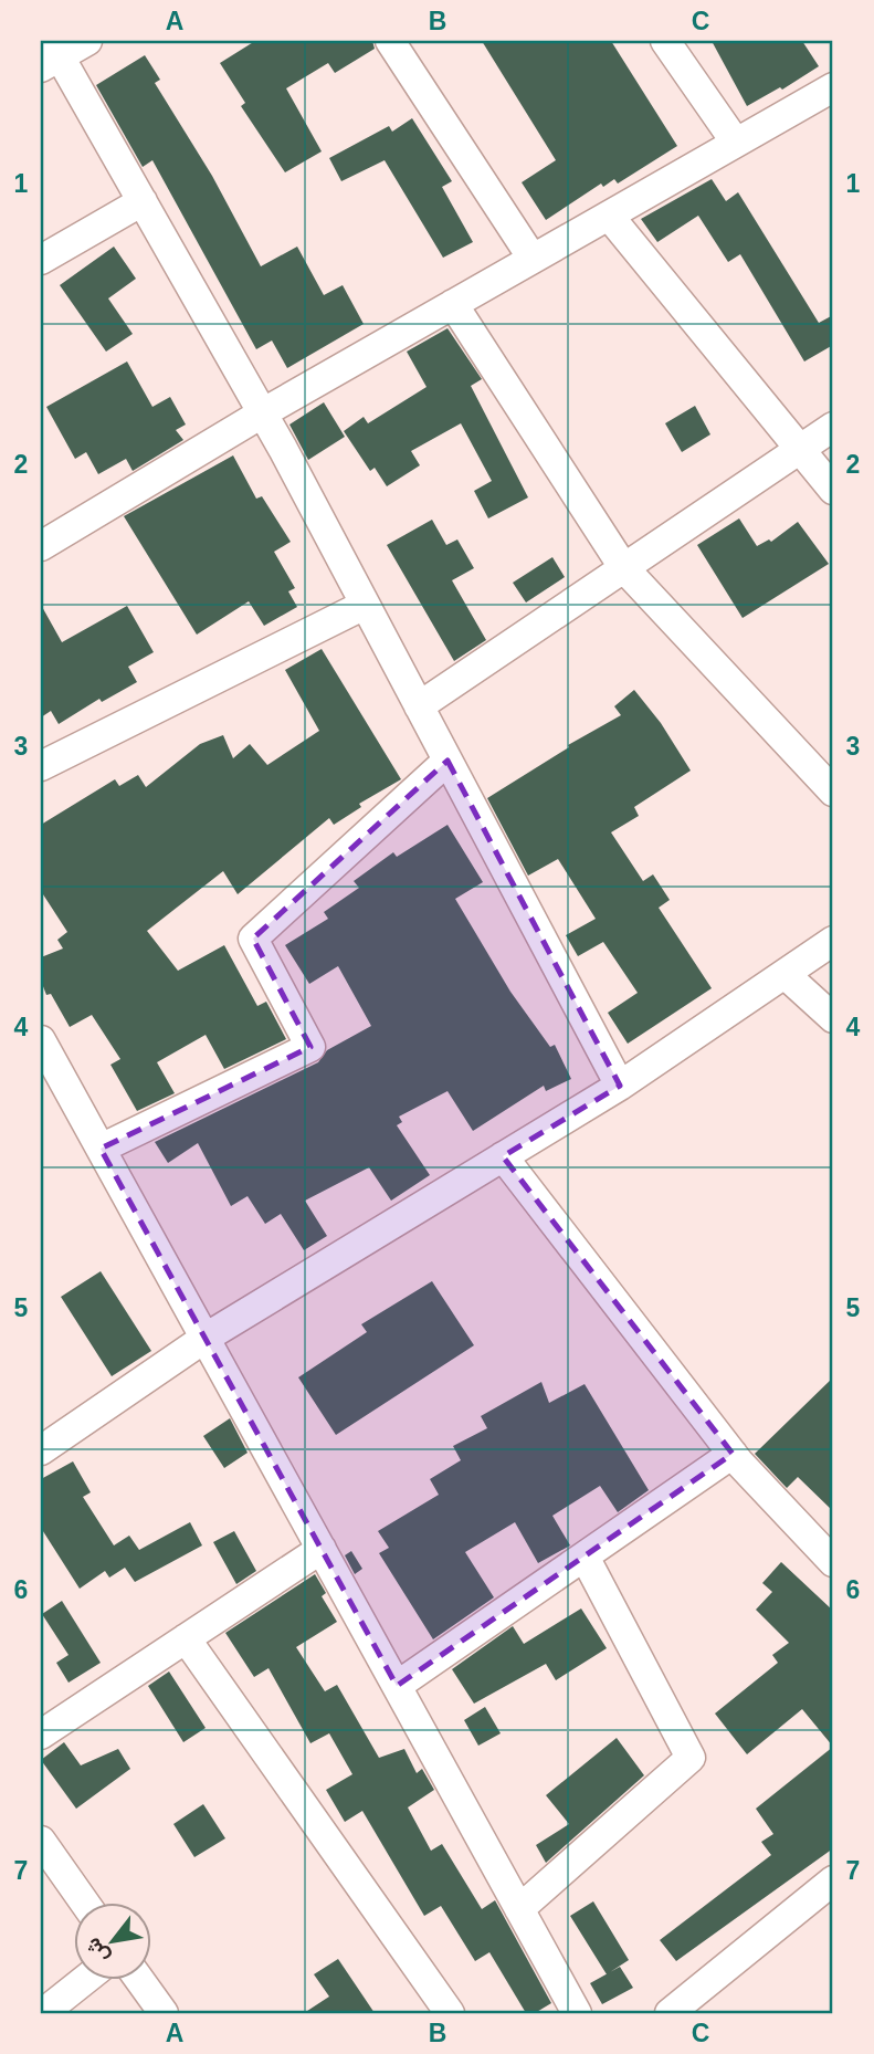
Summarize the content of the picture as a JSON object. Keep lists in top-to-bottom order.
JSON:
{
  "north": "bottom left",
  "grid": {
    "columns": ["A", "B", "C"],
    "rows": [
      "1",
      "2",
      "3",
      "4",
      "5",
      "6",
      "7"
    ]
  }
}
